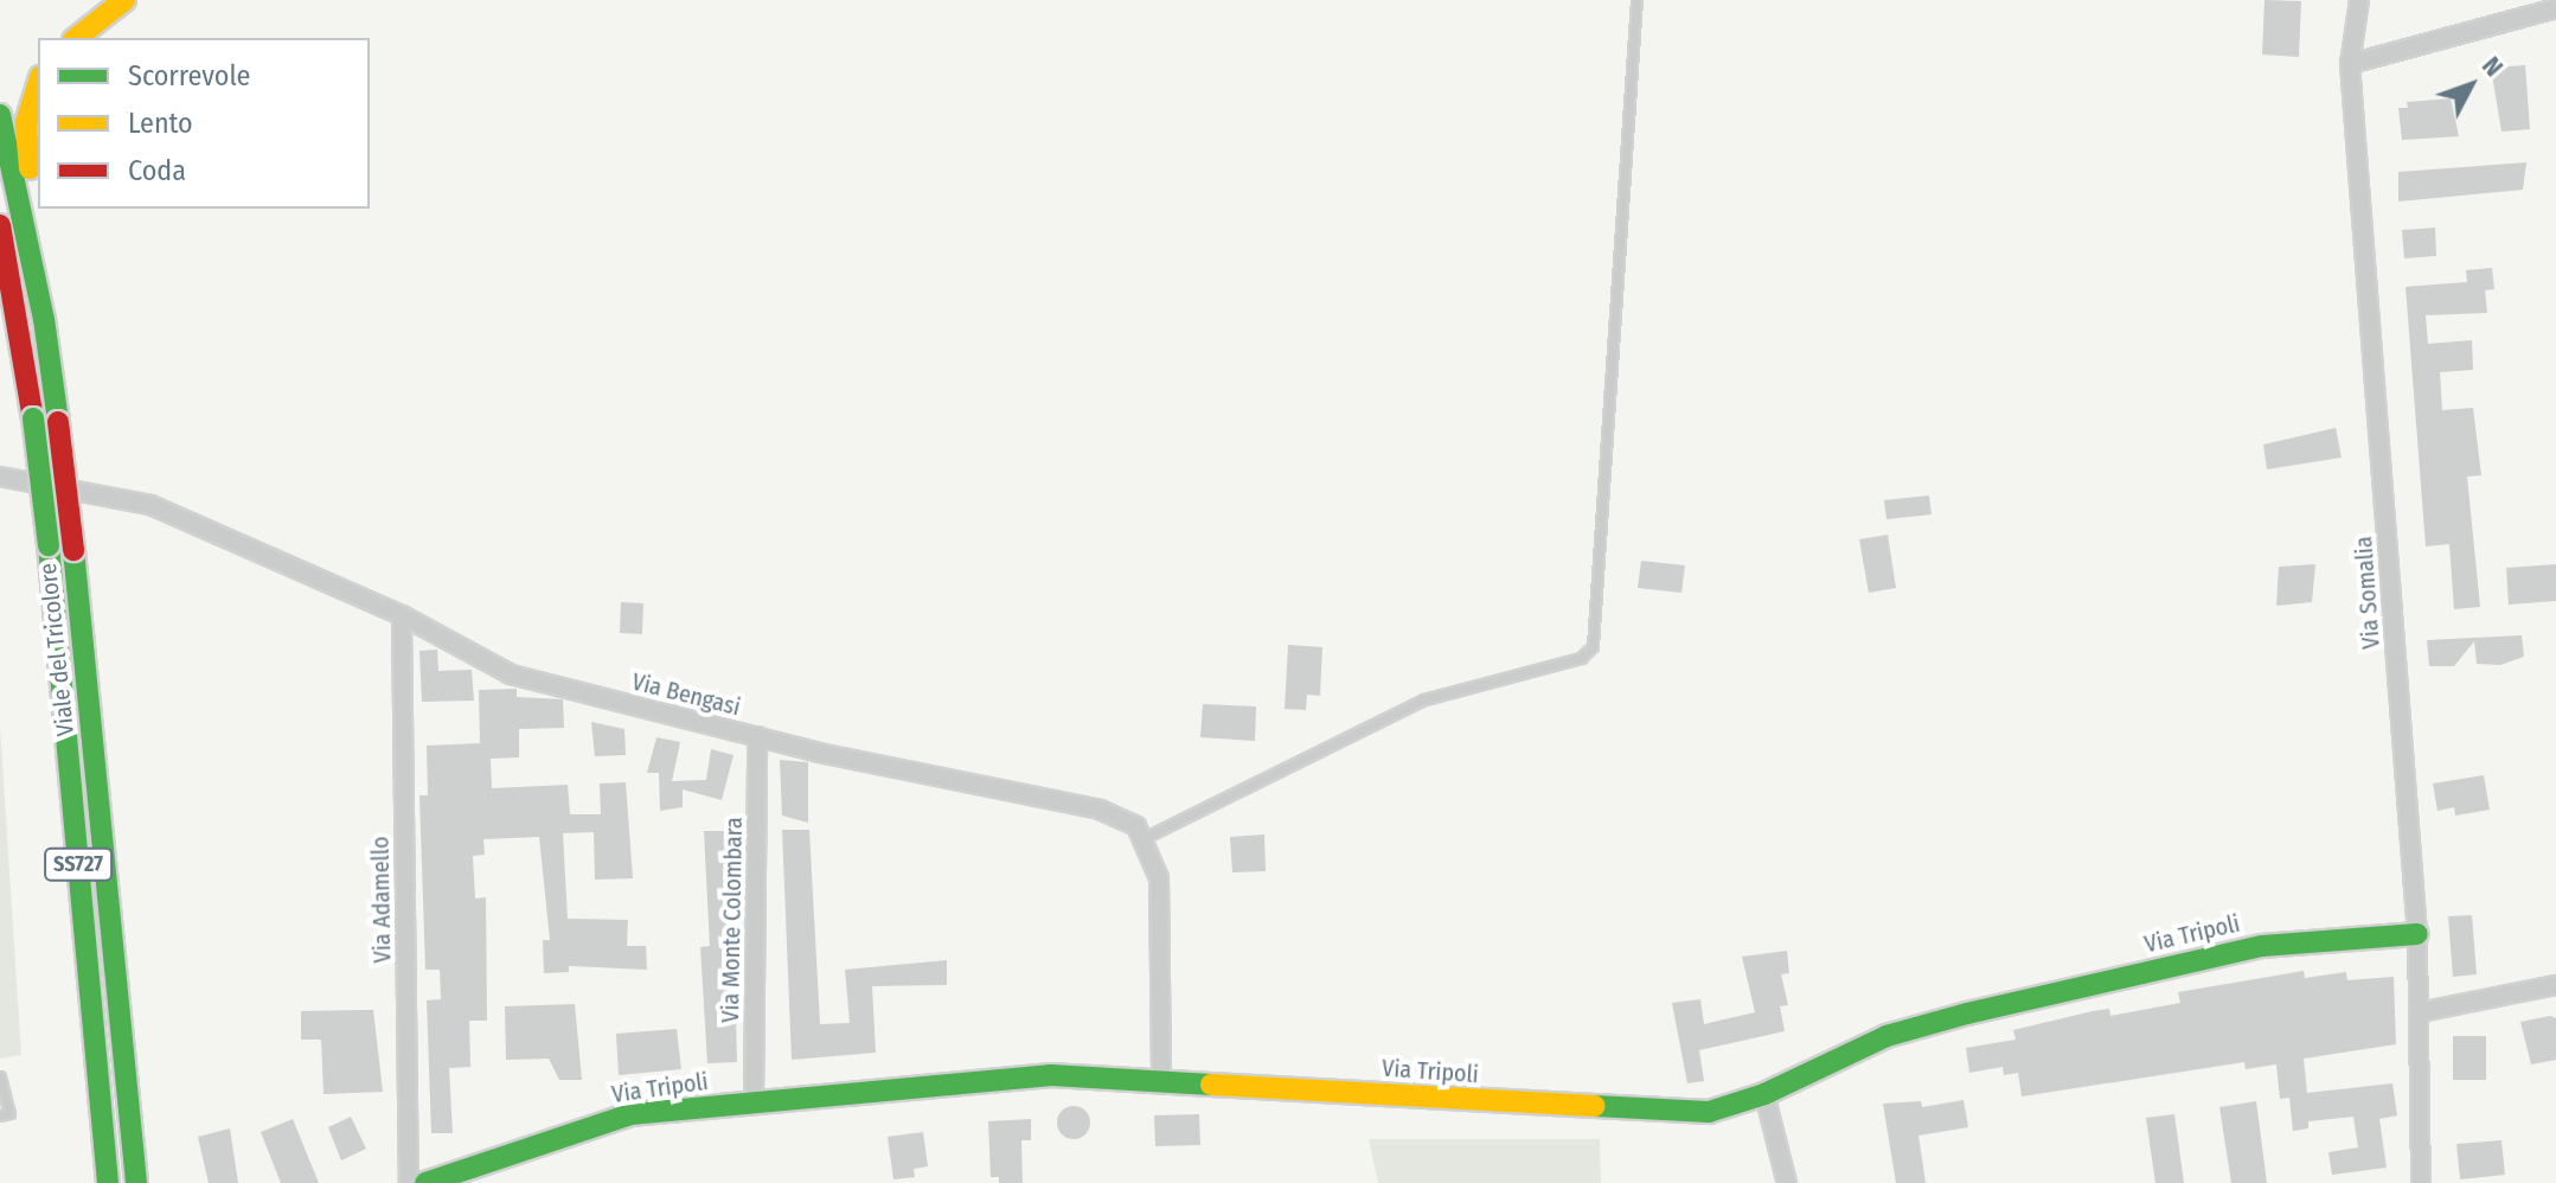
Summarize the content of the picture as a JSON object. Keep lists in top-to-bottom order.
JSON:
{
  "streets": {
    "main road": ["Viale del Tricolore", "SS727", "Via Tripoli"],
    "street": [
      "Via Somalia",
      "Via Bengasi",
      "Via Adamello",
      "Via Monte Colombara"
    ]
  },
  "crossings": [
    ["Via Somalia", "Via Tripoli"],
    ["Via Bengasi", "Via Adamello"],
    ["Via Bengasi", "Via Monte Colombara"],
    ["Via Monte Colombara", "Via Tripoli"]
  ],
  "legend": ["Scorrevole", "Lento", "Coda"],
  "north": "top right"
}
